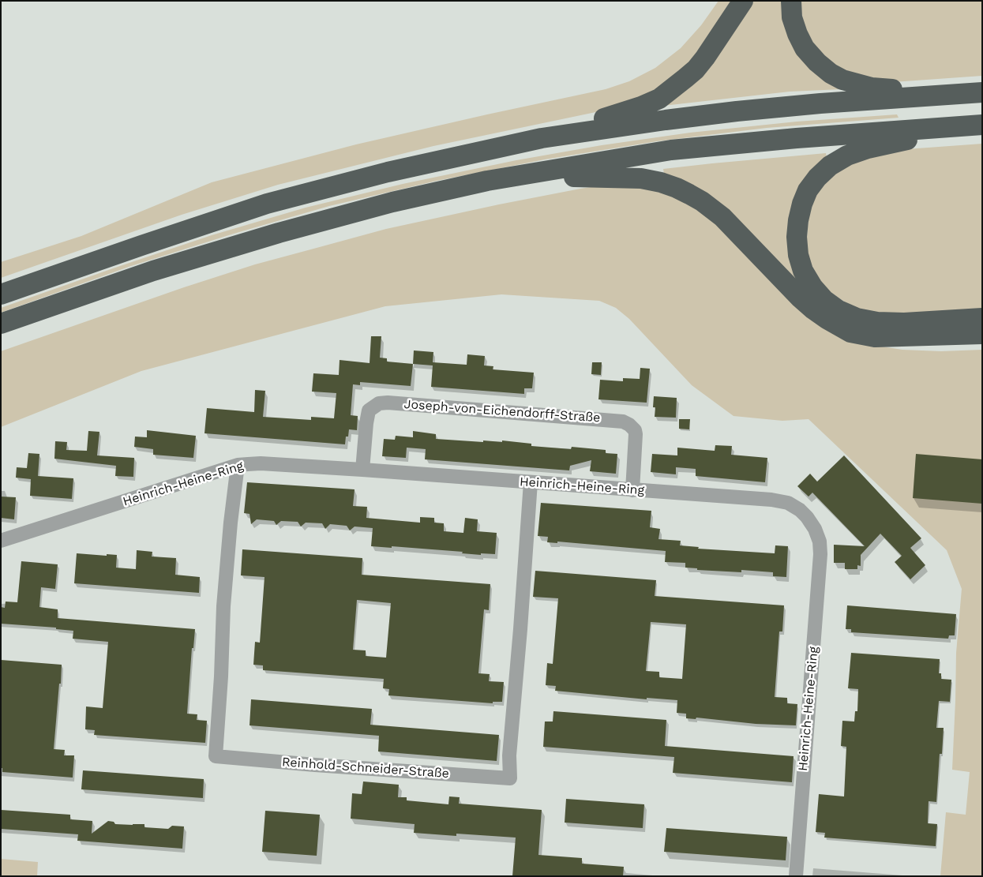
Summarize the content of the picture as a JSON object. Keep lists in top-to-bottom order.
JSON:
{
  "streets": {
    "street": ["Joseph-von-Eichendorff-Straße", "Heinrich-Heine-Ring", "Reinhold-Schneider-Straße"]
  },
  "crossings": [
    ["Joseph-von-Eichendorff-Straße", "Heinrich-Heine-Ring"],
    ["Heinrich-Heine-Ring", "Reinhold-Schneider-Straße"]
  ]
}
